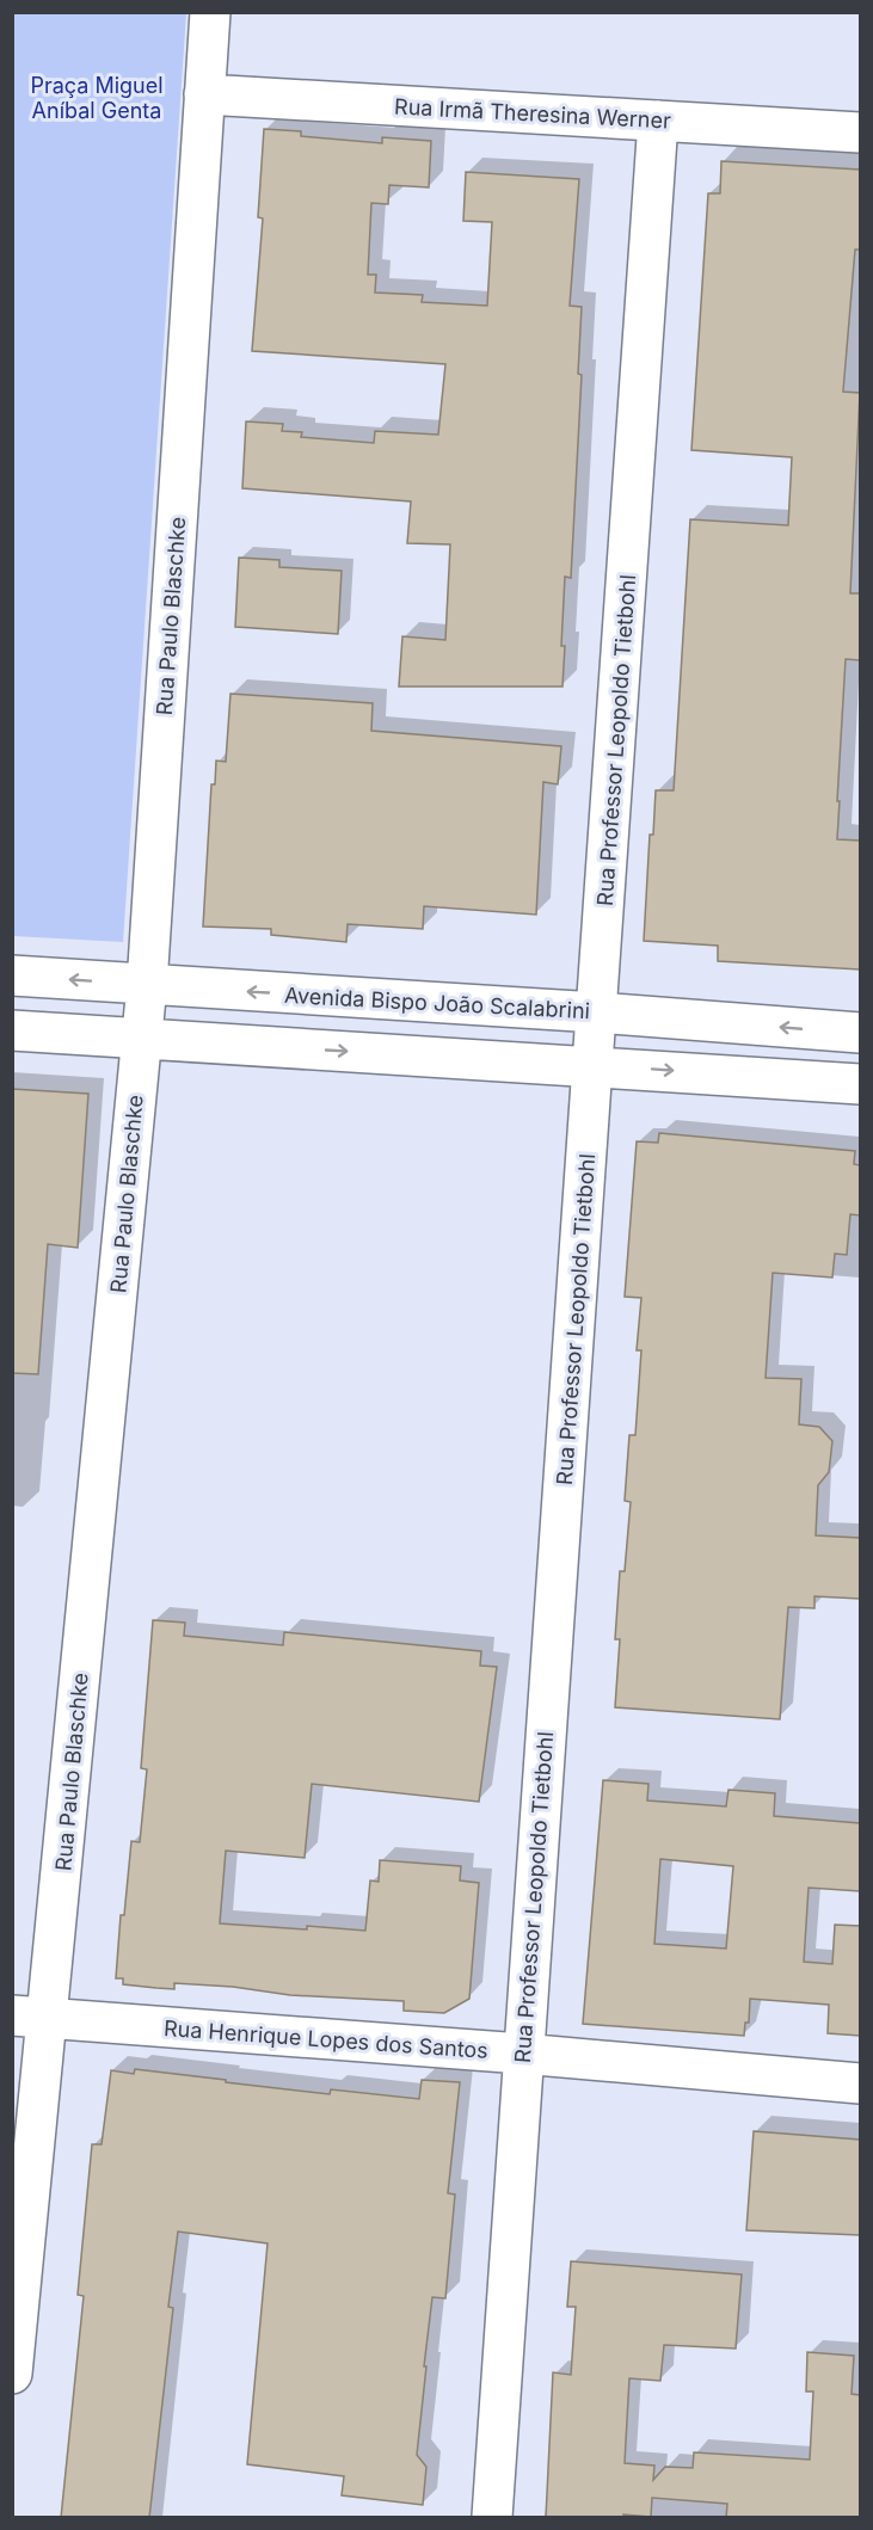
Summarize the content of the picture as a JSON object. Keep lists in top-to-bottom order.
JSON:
{
  "streets": {
    "street": [
      "Rua Irmã Theresina Werner",
      "Rua Paulo Blaschke",
      "Rua Professor Leopoldo Tietbohl",
      "Avenida Bispo João Scalabrini",
      "Rua Henrique Lopes dos Santos"
    ]
  },
  "crossings": [
    ["Rua Irmã Theresina Werner", "Rua Paulo Blaschke"],
    ["Rua Irmã Theresina Werner", "Rua Professor Leopoldo Tietbohl"],
    ["Rua Paulo Blaschke", "Avenida Bispo João Scalabrini"],
    ["Rua Paulo Blaschke", "Rua Henrique Lopes dos Santos"],
    ["Rua Professor Leopoldo Tietbohl", "Avenida Bispo João Scalabrini"],
    ["Rua Professor Leopoldo Tietbohl", "Rua Henrique Lopes dos Santos"]
  ],
  "parks": ["Praça Miguel Aníbal Genta"]
}
